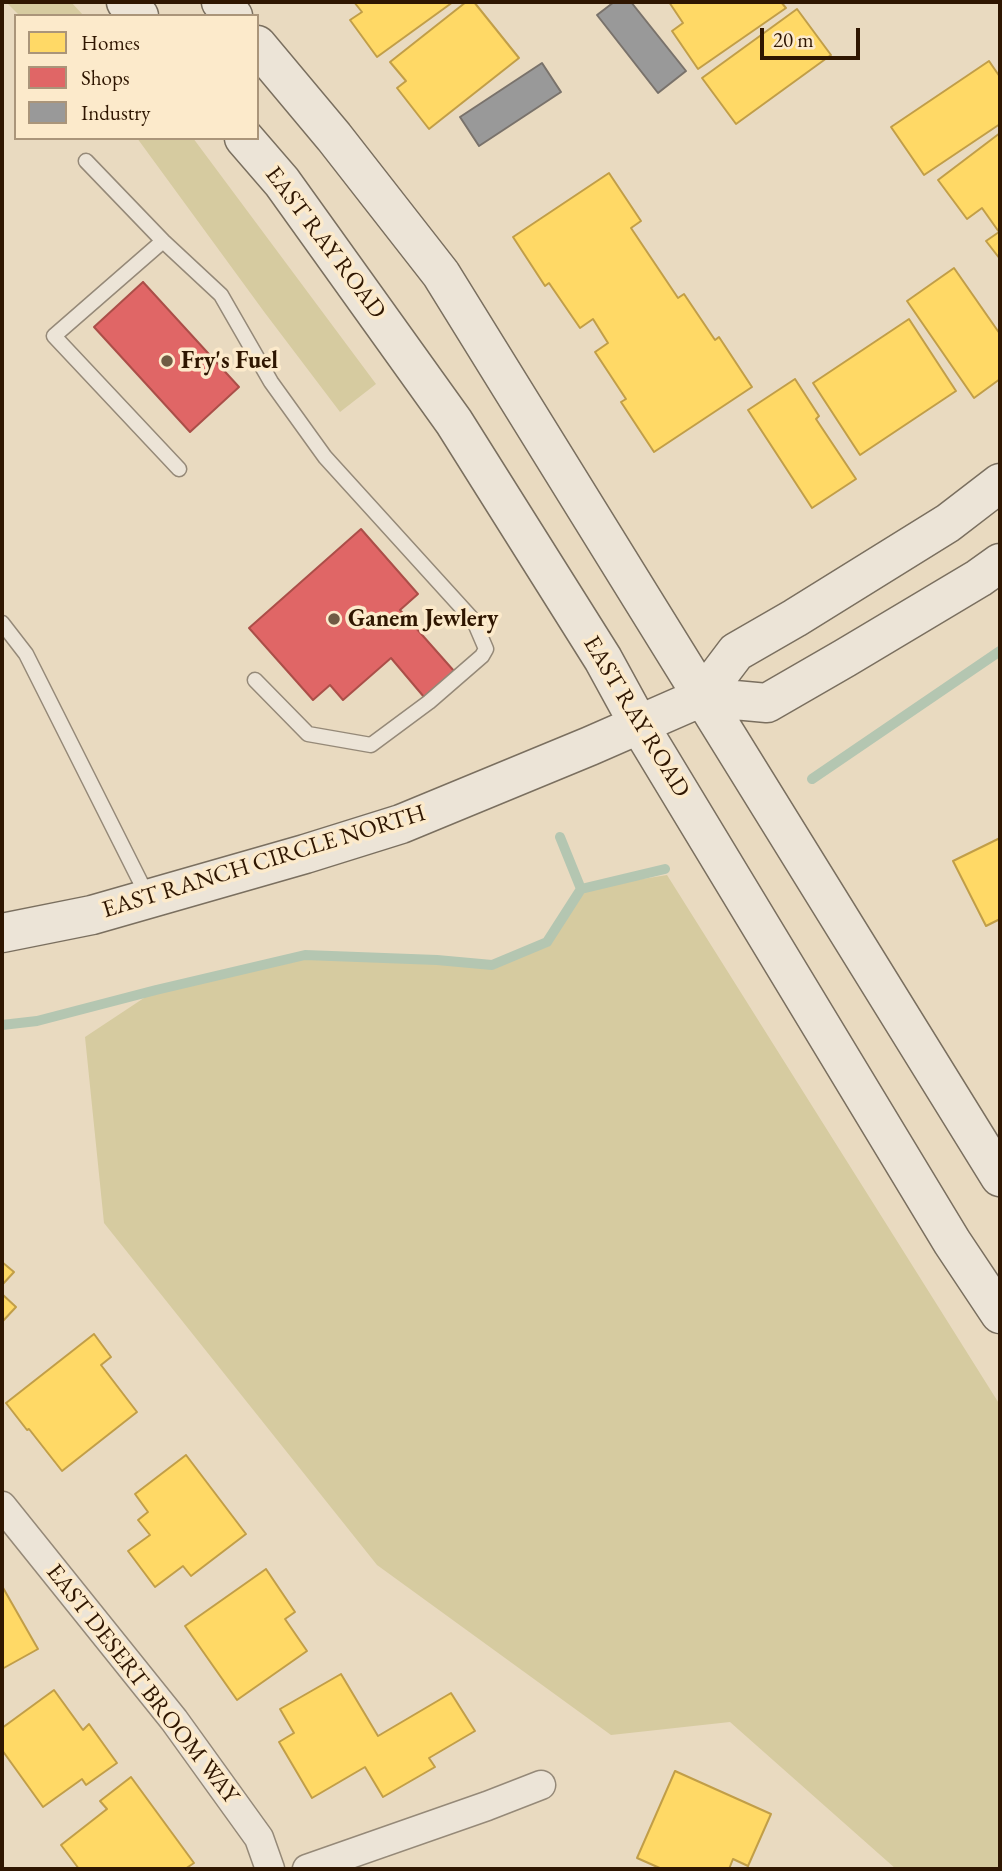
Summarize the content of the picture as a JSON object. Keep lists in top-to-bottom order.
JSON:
{
  "streets": {
    "main road": ["EAST RAY ROAD", "EAST RANCH CIRCLE NORTH"],
    "street": ["EAST DESERT BROOM WAY"]
  },
  "crossings": [
    ["EAST RAY ROAD", "EAST RANCH CIRCLE NORTH"]
  ],
  "places": ["Fry's Fuel", "Ganem Jewlery"],
  "legend": ["Homes", "Shops", "Industry"],
  "scale_bar": "20 m"
}
